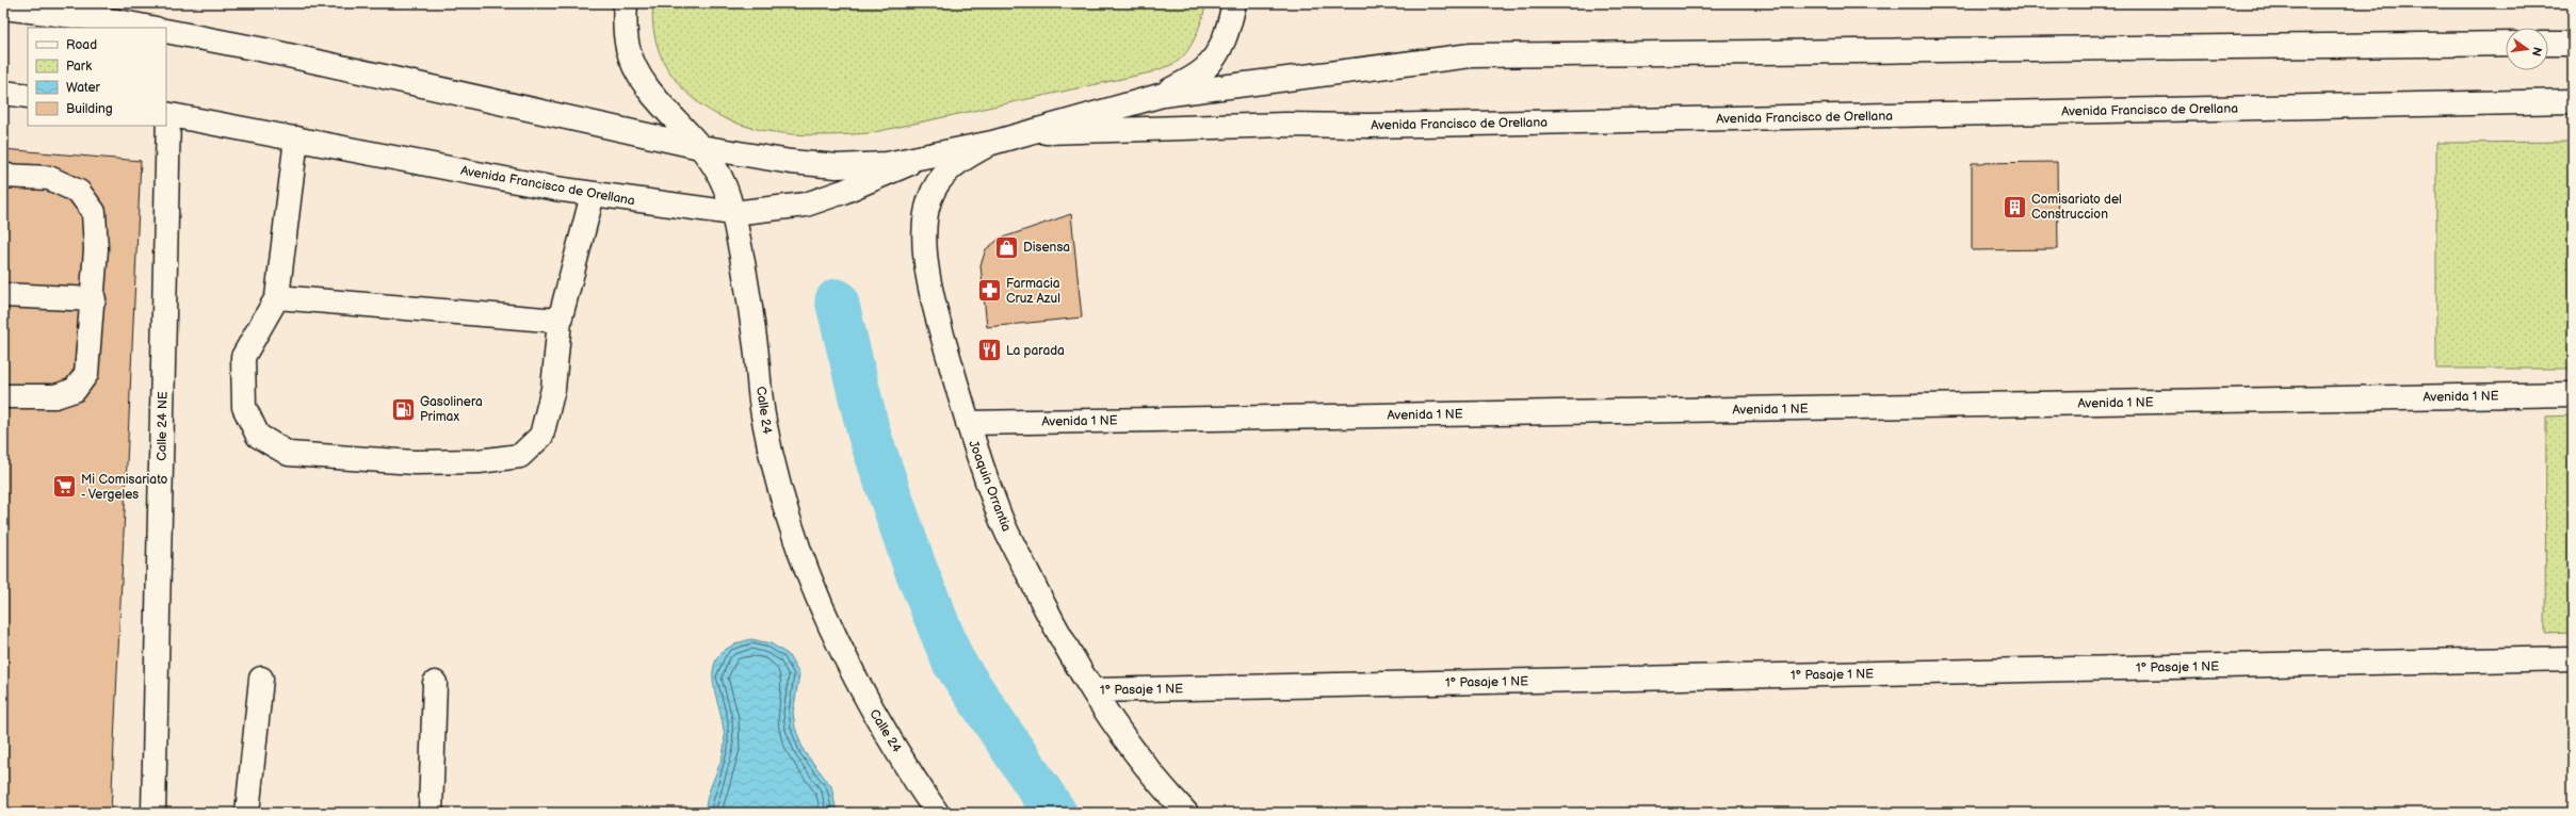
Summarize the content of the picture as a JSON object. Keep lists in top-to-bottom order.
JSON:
{
  "streets": {
    "main road": [
      "Avenida Francisco de Orellana",
      "Avenida 1 NE",
      "Calle 24",
      "Calle 24 NE",
      "Joaquin Orrantia",
      "1° Pasaje 1 NE"
    ]
  },
  "crossings": [
    ["Avenida Francisco de Orellana", "Calle 24"],
    ["Avenida Francisco de Orellana", "Calle 24 NE"],
    ["Avenida Francisco de Orellana", "Joaquin Orrantia"],
    ["Avenida 1 NE", "Joaquin Orrantia"],
    ["Joaquin Orrantia", "1° Pasaje 1 NE"]
  ],
  "places": {
    "building": ["Comisariato del Construccion"],
    "shop": ["Disensa"],
    "pharmacy": ["Farmacia Cruz Azul"],
    "restaurant": ["La parada"],
    "fuel station": ["Gasolinera Primax"],
    "supermarket": ["Mi Comisariato - Vergeles"]
  },
  "legend": [
    "Road",
    "Park",
    "Water",
    "Building"
  ],
  "north": "right"
}
